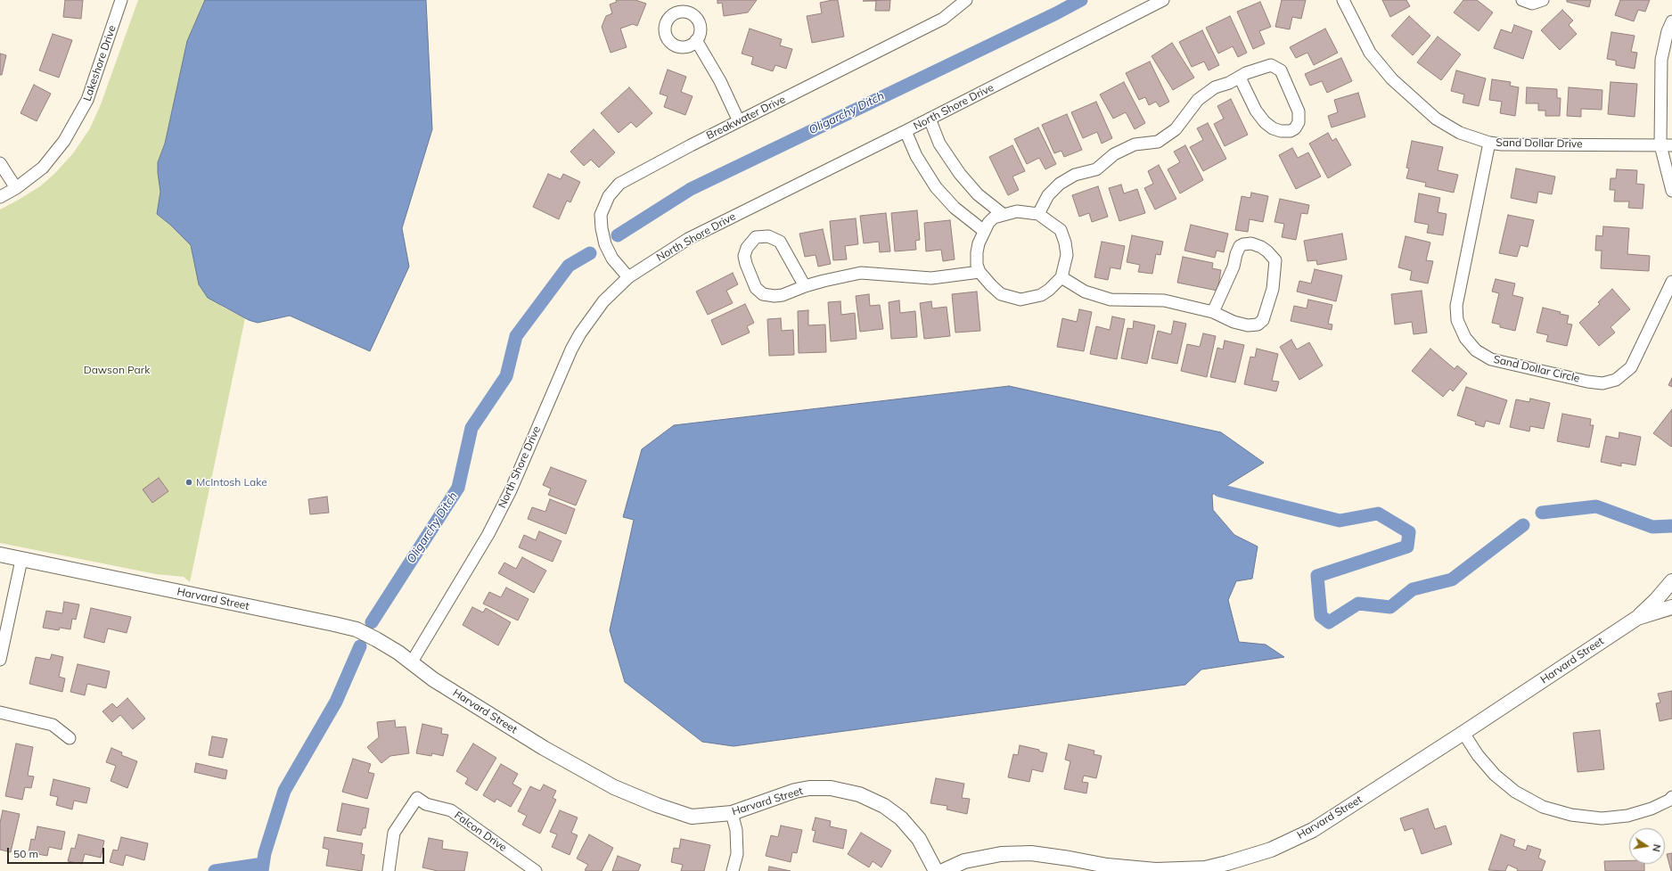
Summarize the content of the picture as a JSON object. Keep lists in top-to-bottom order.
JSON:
{
  "streets": {
    "street": [
      "Lakeshore Drive",
      "North Shore Drive",
      "Breakwater Drive",
      "Sand Dollar Drive",
      "Sand Dollar Circle",
      "Harvard Street",
      "Falcon Drive"
    ]
  },
  "crossings": [
    ["North Shore Drive", "Breakwater Drive"],
    ["North Shore Drive", "Harvard Street"],
    ["Sand Dollar Drive", "Sand Dollar Circle"]
  ],
  "water": ["Oligarchy Ditch"],
  "parks": ["Dawson Park"],
  "places": ["McIntosh Lake"],
  "scale_bar": "50 m",
  "north": "right"
}
